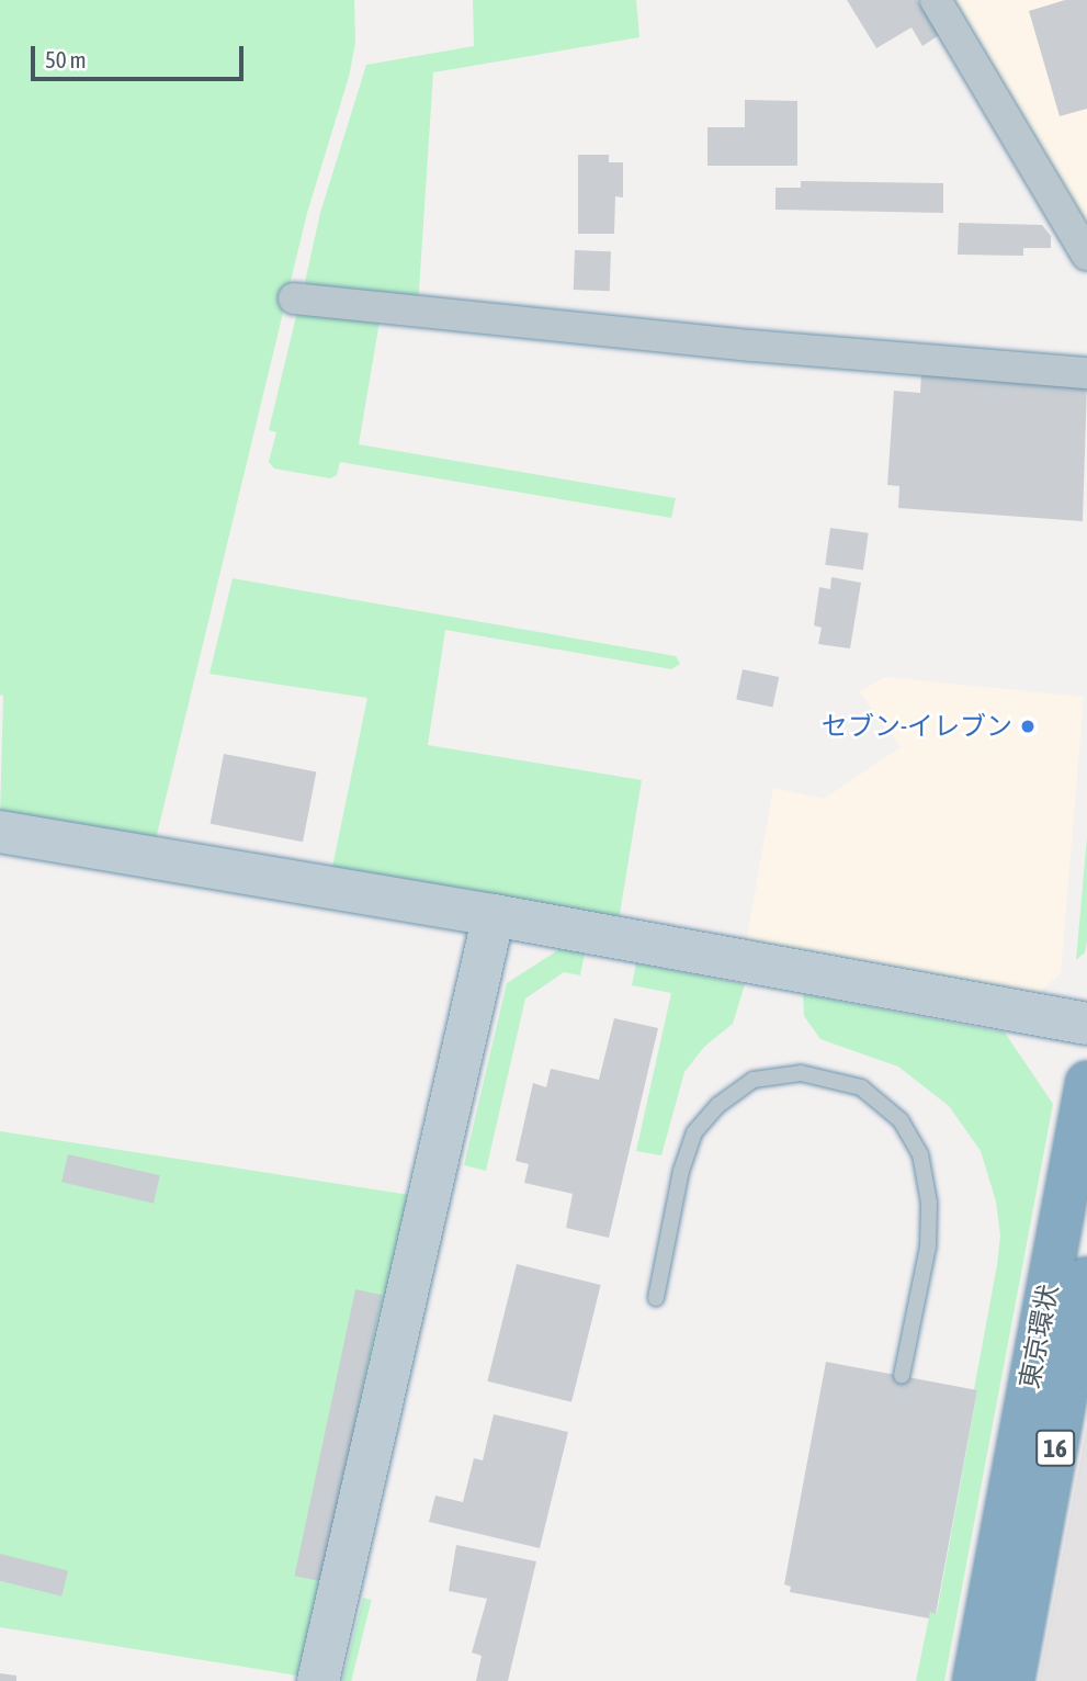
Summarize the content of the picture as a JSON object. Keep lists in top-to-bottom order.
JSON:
{
  "streets": {
    "highway": ["東京環状", "16"]
  },
  "places": ["セブン-イレブン"],
  "scale_bar": "50 m"
}
